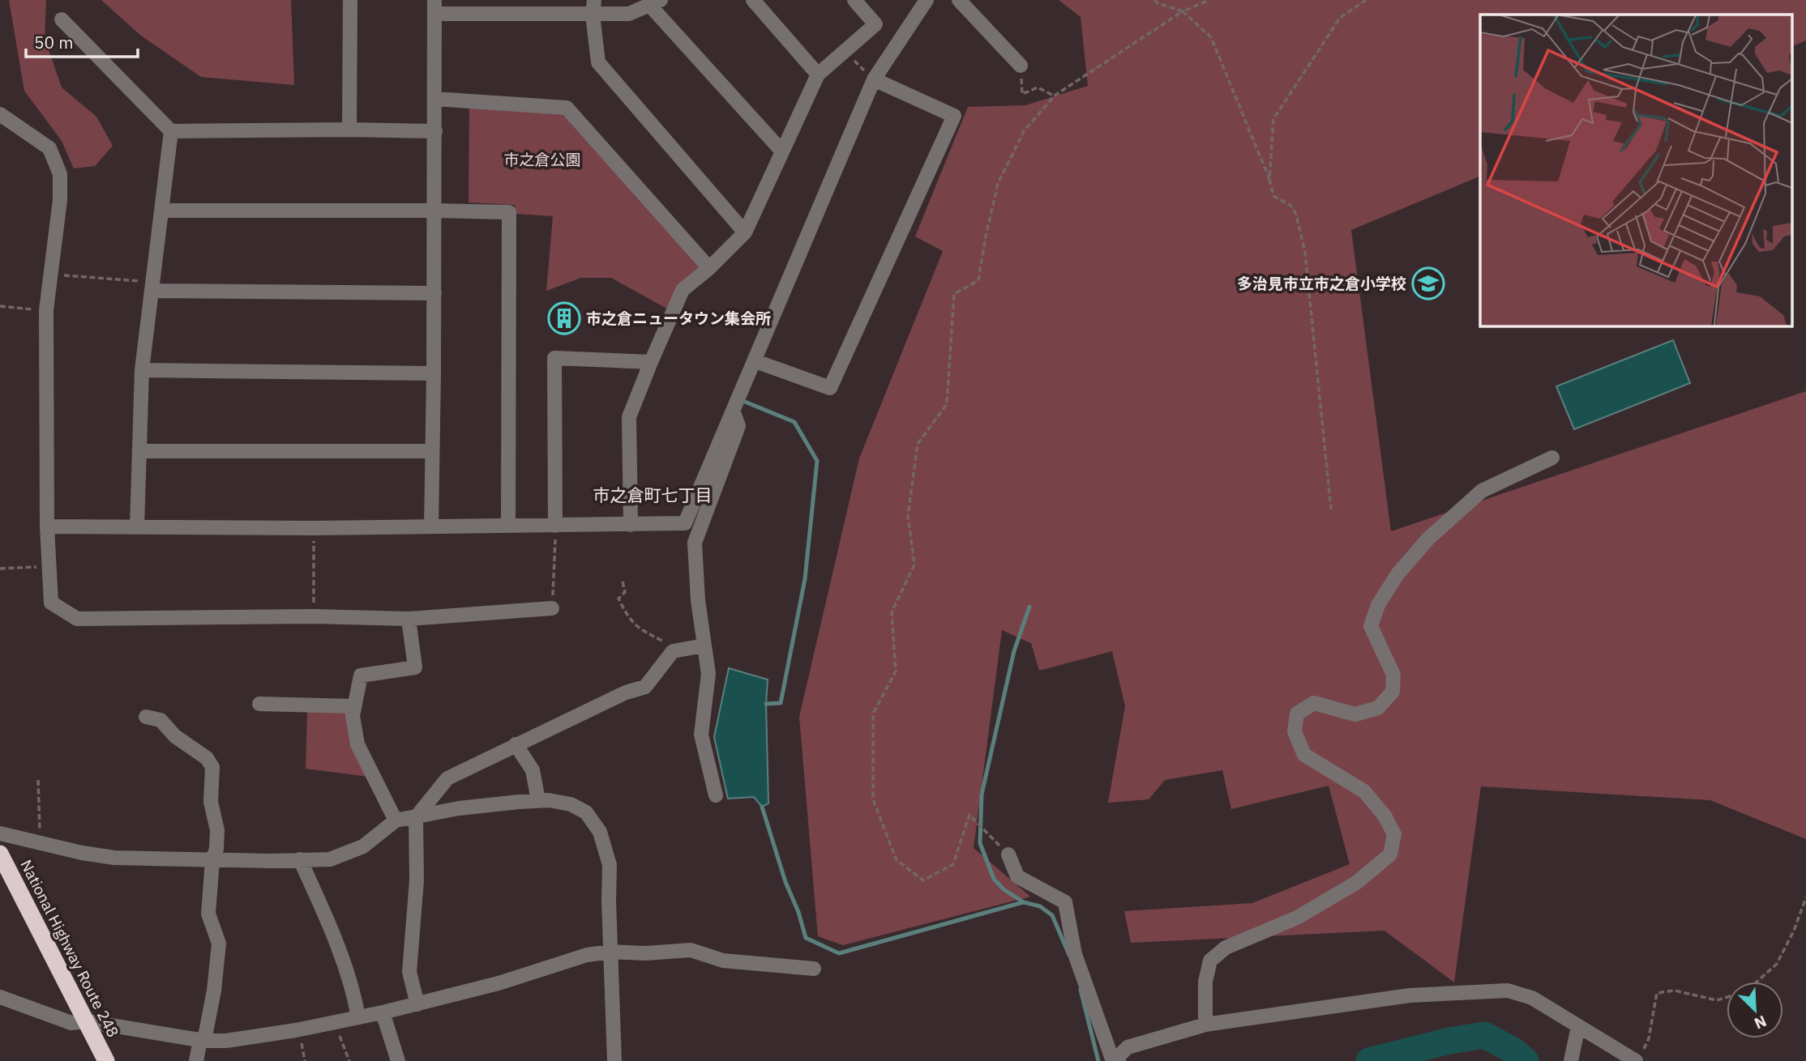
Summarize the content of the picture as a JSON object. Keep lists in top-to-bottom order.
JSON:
{
  "streets": {
    "highway": ["National Highway Route 248"]
  },
  "districts": ["市之倉町七丁目"],
  "parks": ["市之倉公園"],
  "places": {
    "school or university": ["多治見市立市之倉小学校"],
    "building": ["市之倉ニュータウン集会所"]
  },
  "scale_bar": "50 m",
  "north": "bottom right"
}
